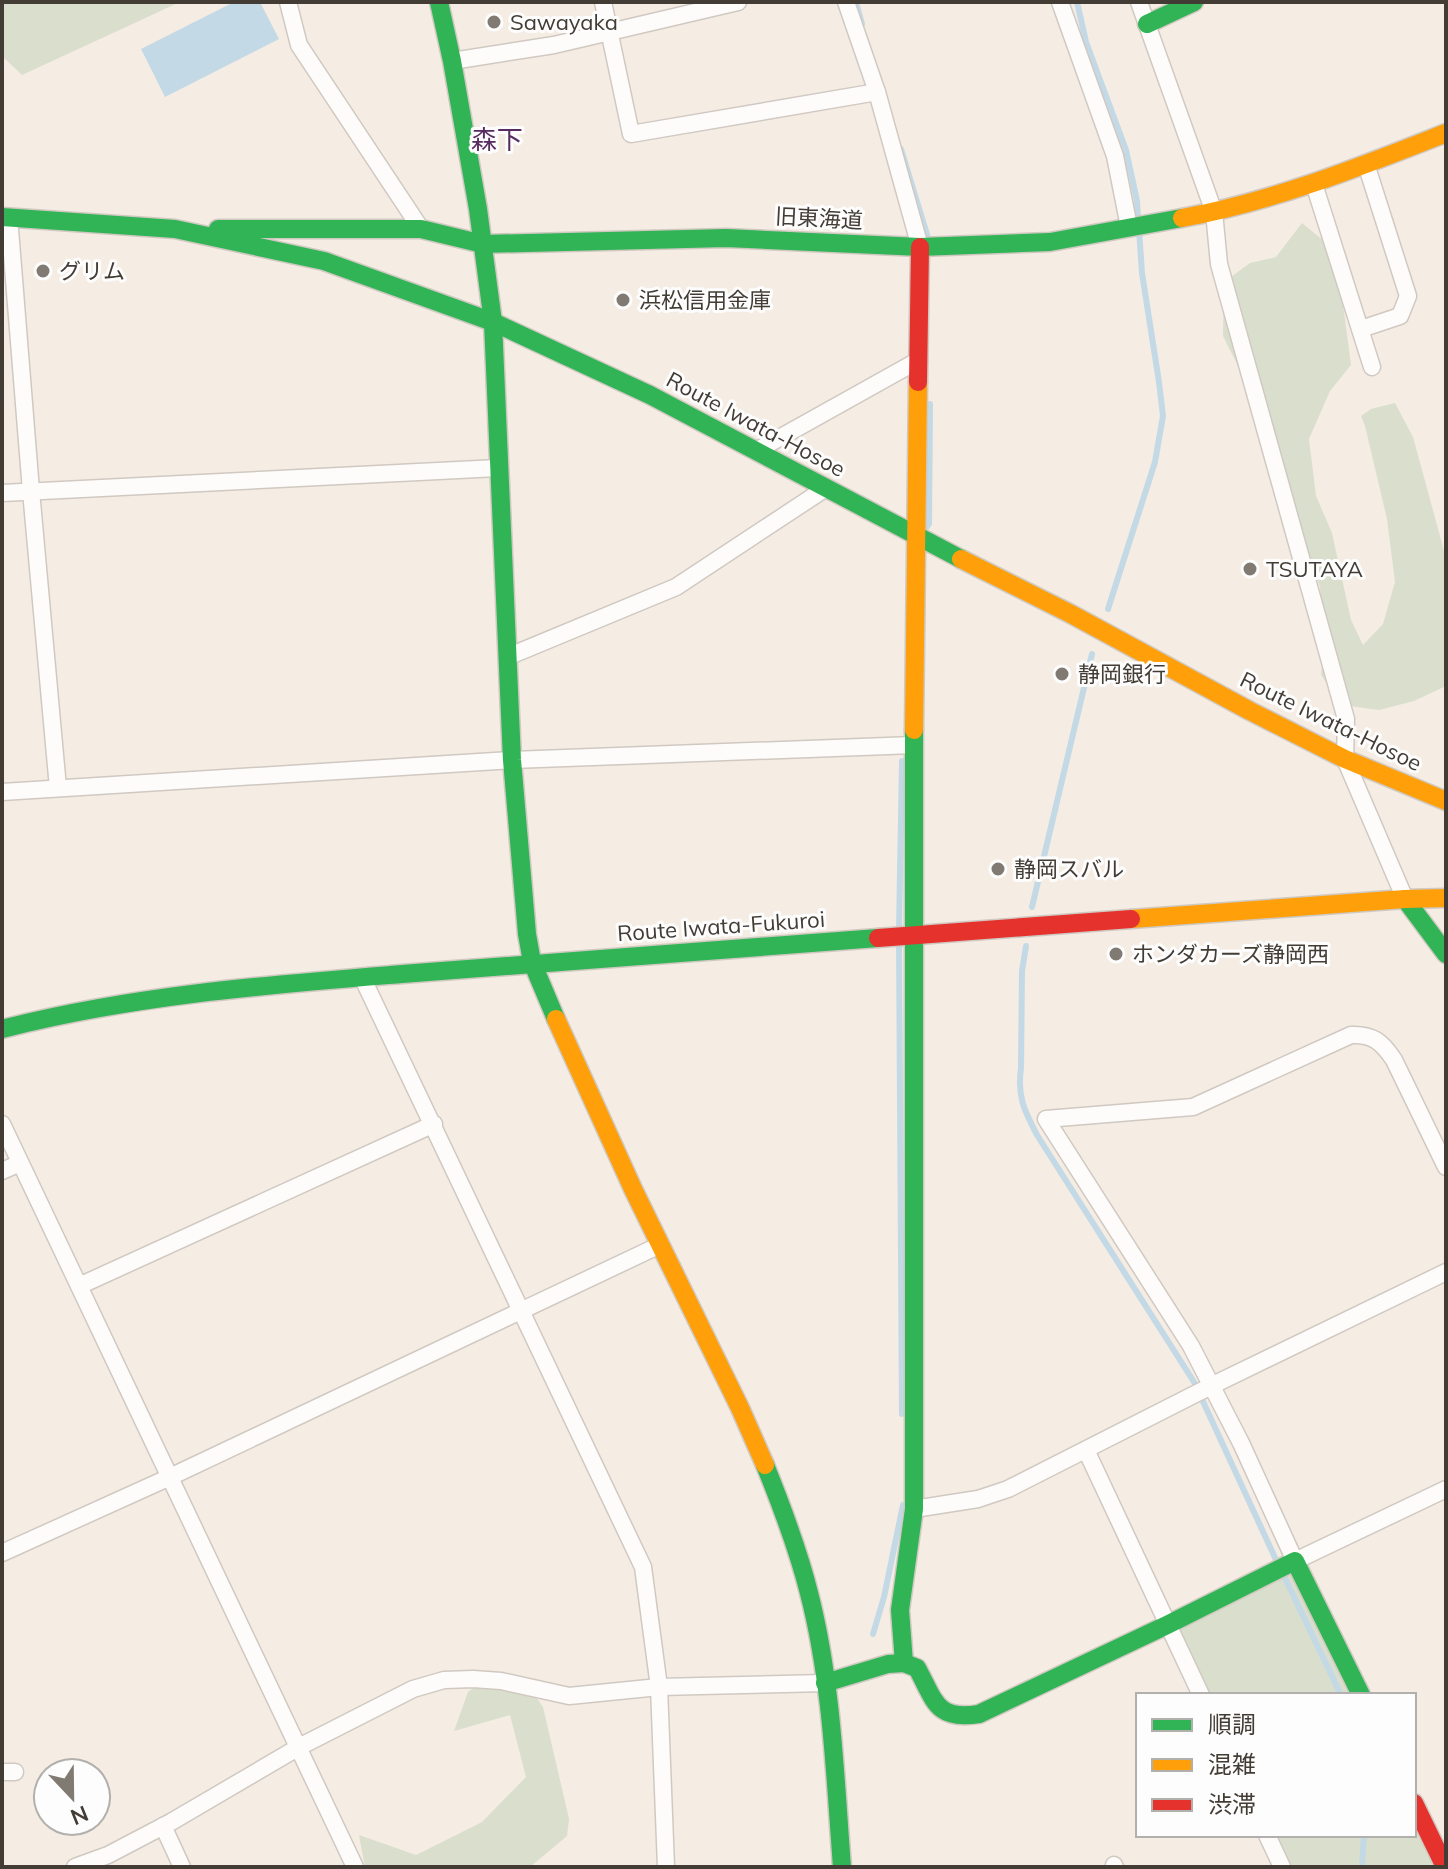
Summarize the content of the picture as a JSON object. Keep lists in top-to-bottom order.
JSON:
{
  "streets": {
    "street": ["旧東海道", "Route Iwata-Hosoe", "Route Iwata-Fukuroi"]
  },
  "crossings": [
    ["旧東海道", "Route Iwata-Hosoe"]
  ],
  "districts": ["森下"],
  "places": [
    "Sawayaka",
    "グリム",
    "浜松信用金庫",
    "TSUTAYA",
    "静岡銀行",
    "静岡スバル",
    "ホンダカーズ静岡西"
  ],
  "legend": ["順調", "混雑", "渋滞"],
  "north": "bottom"
}
